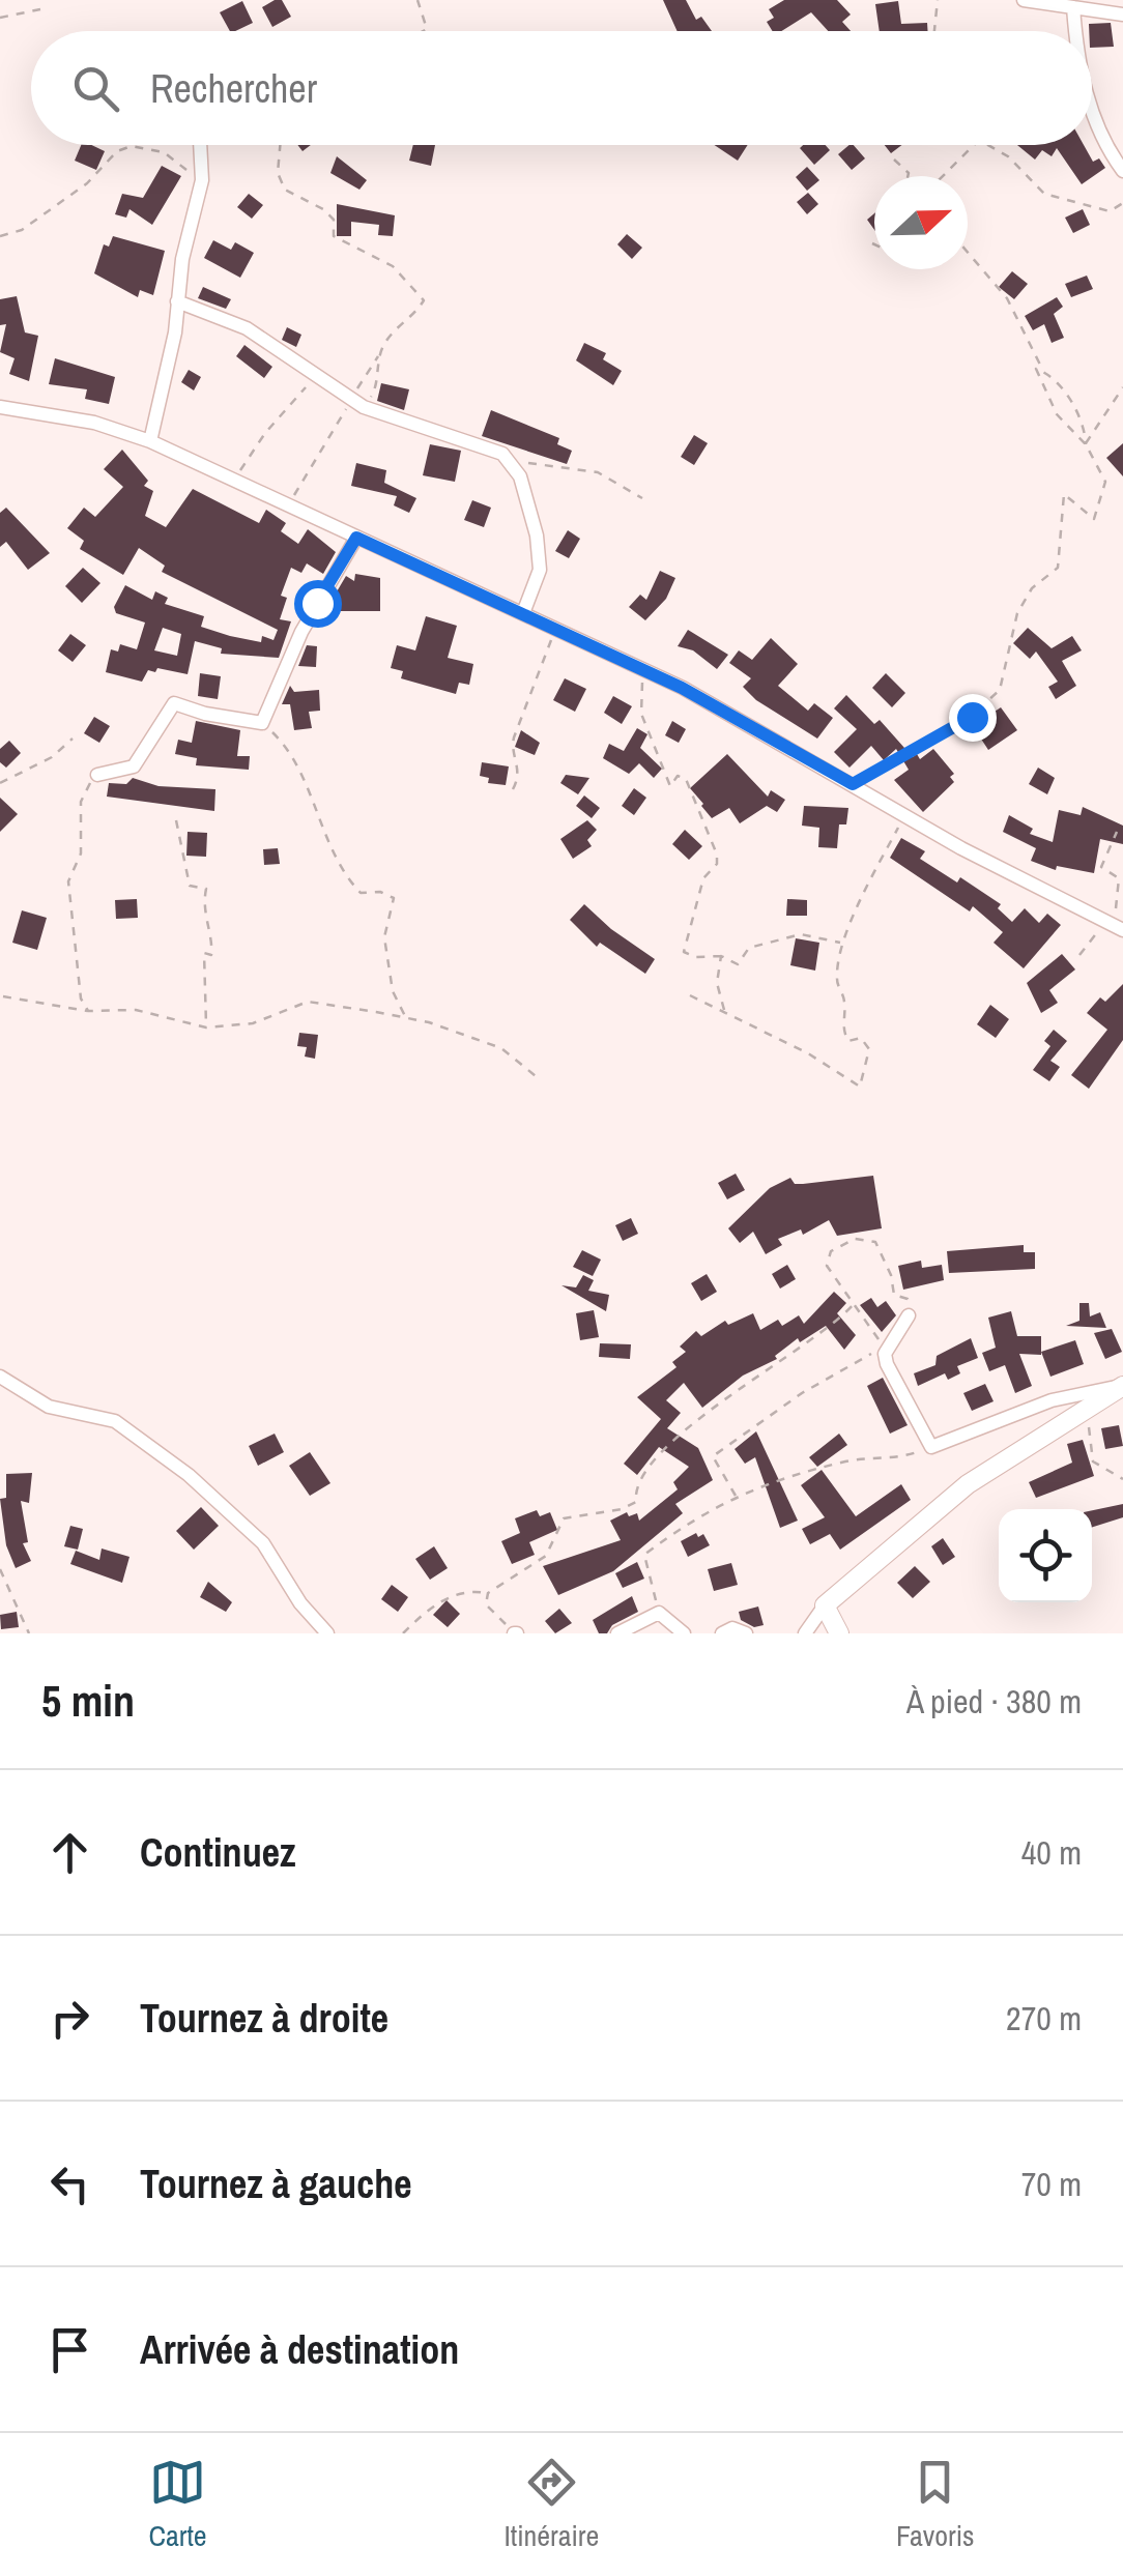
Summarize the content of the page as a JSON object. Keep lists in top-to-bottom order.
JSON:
{
  "north": "right",
  "page": {
    "search": "Rechercher",
    "heading": ["5 min", "À pied · 380 m"],
    "list": [
      ["Continuez", "40 m"],
      ["Tournez à droite", "270 m"],
      ["Tournez à gauche", "70 m"],
      "Arrivée à destination"
    ],
    "nav": ["Carte", "Itinéraire", "Favoris"]
  }
}
